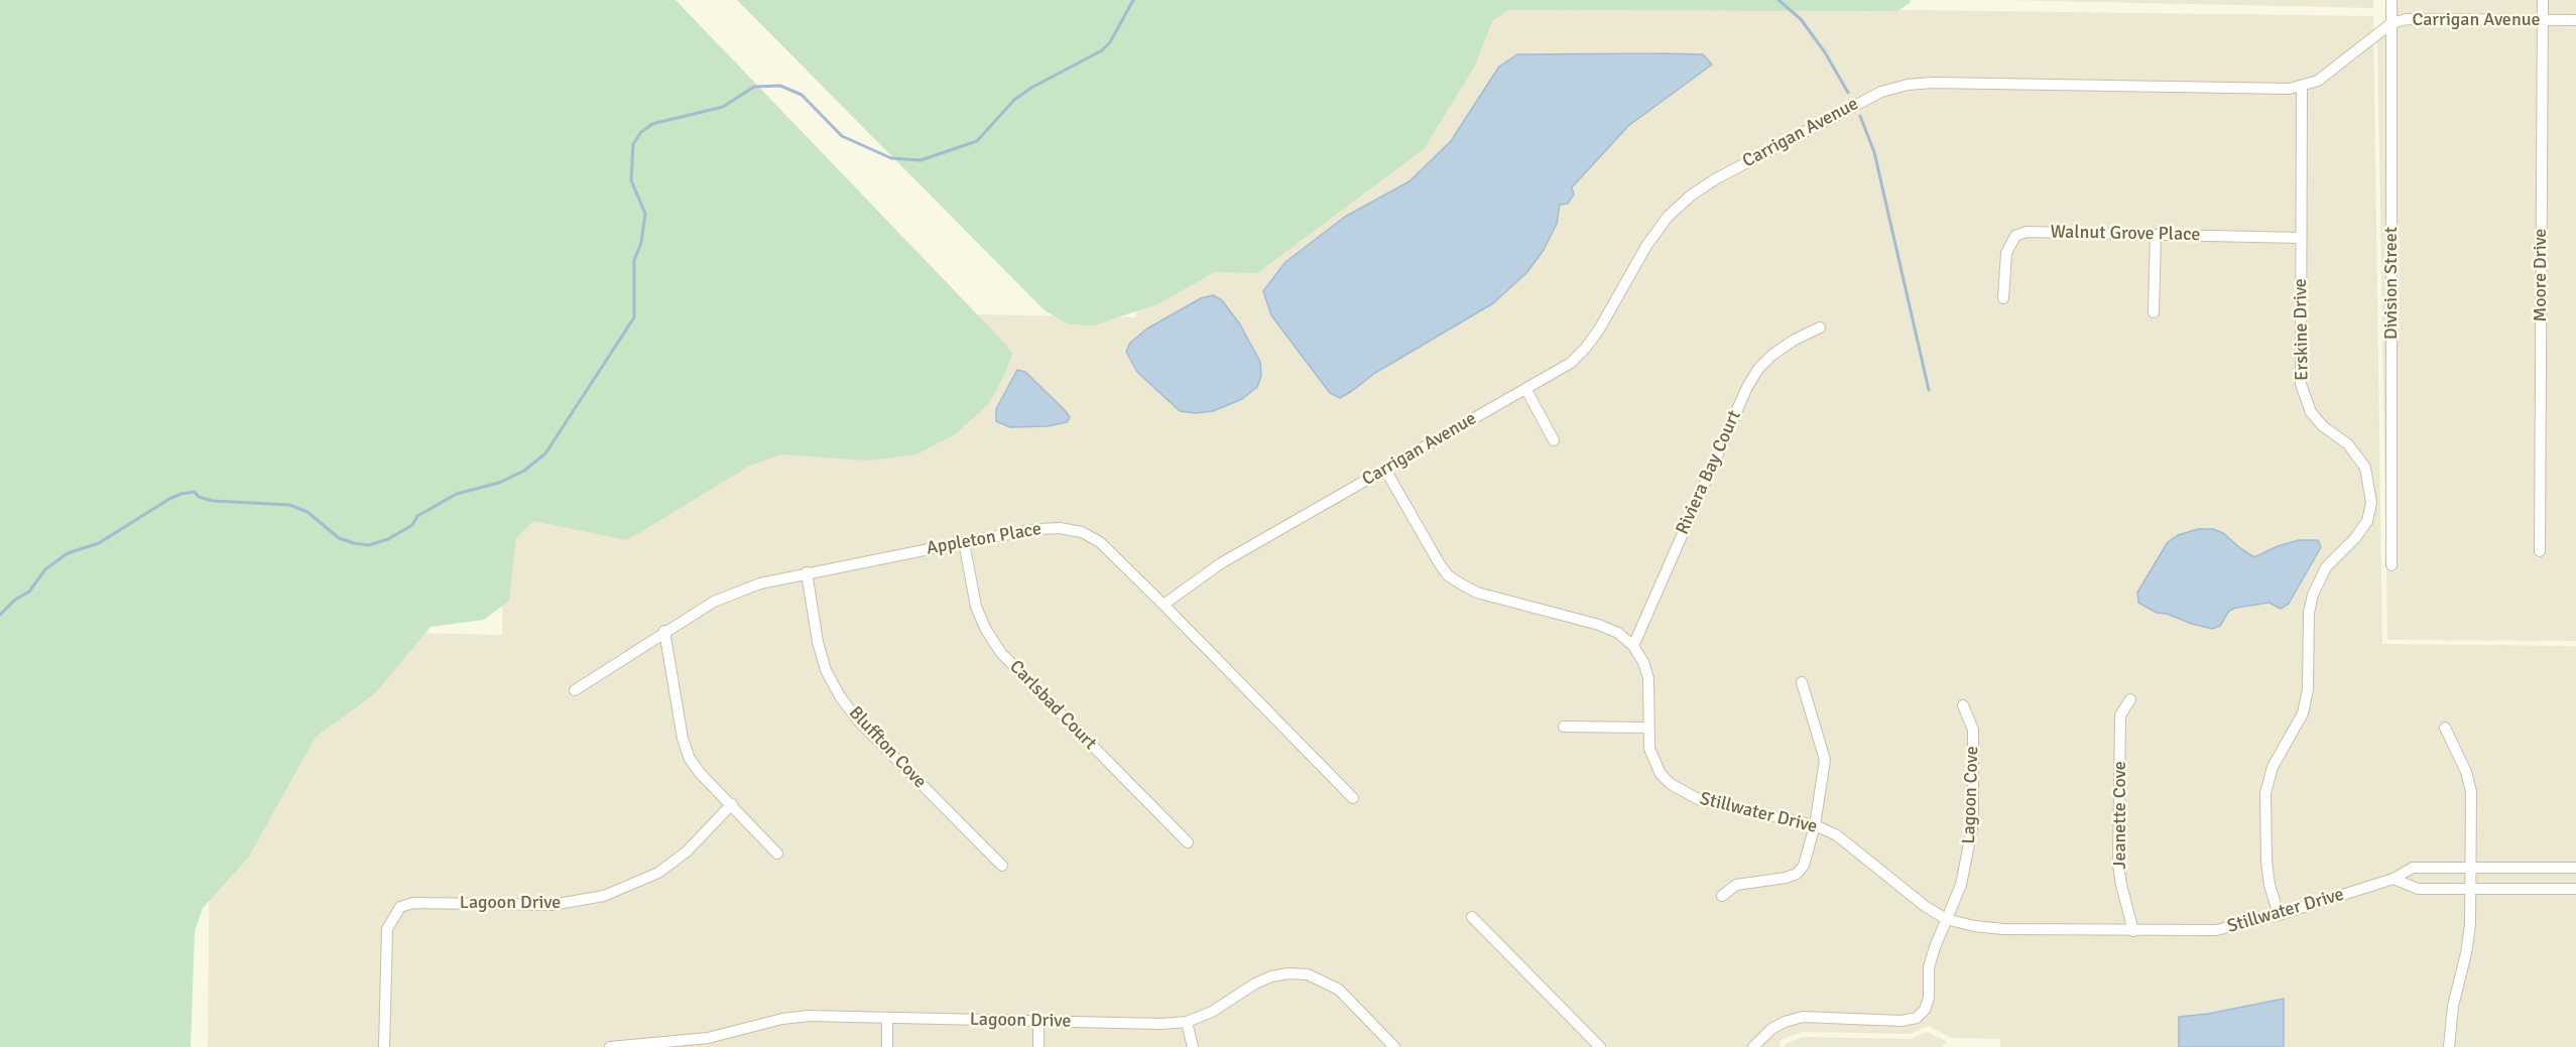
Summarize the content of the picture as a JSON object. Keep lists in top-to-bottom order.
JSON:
{
  "streets": {
    "street": [
      "Carrigan Avenue",
      "Walnut Grove Place",
      "Moore Drive",
      "Division Street",
      "Erskine Drive",
      "Riviera Bay Court",
      "Appleton Place",
      "Carlsbad Court",
      "Bluffton Cove",
      "Lagoon Cove",
      "Stillwater Drive",
      "Jeanette Cove",
      "Lagoon Drive"
    ]
  },
  "crossings": [
    ["Carrigan Avenue", "Moore Drive"],
    ["Carrigan Avenue", "Division Street"],
    ["Carrigan Avenue", "Erskine Drive"],
    ["Carrigan Avenue", "Appleton Place"],
    ["Carrigan Avenue", "Stillwater Drive"],
    ["Walnut Grove Place", "Erskine Drive"],
    ["Erskine Drive", "Stillwater Drive"],
    ["Riviera Bay Court", "Stillwater Drive"],
    ["Appleton Place", "Carlsbad Court"],
    ["Appleton Place", "Bluffton Cove"],
    ["Lagoon Cove", "Stillwater Drive"],
    ["Stillwater Drive", "Jeanette Cove"]
  ]
}
